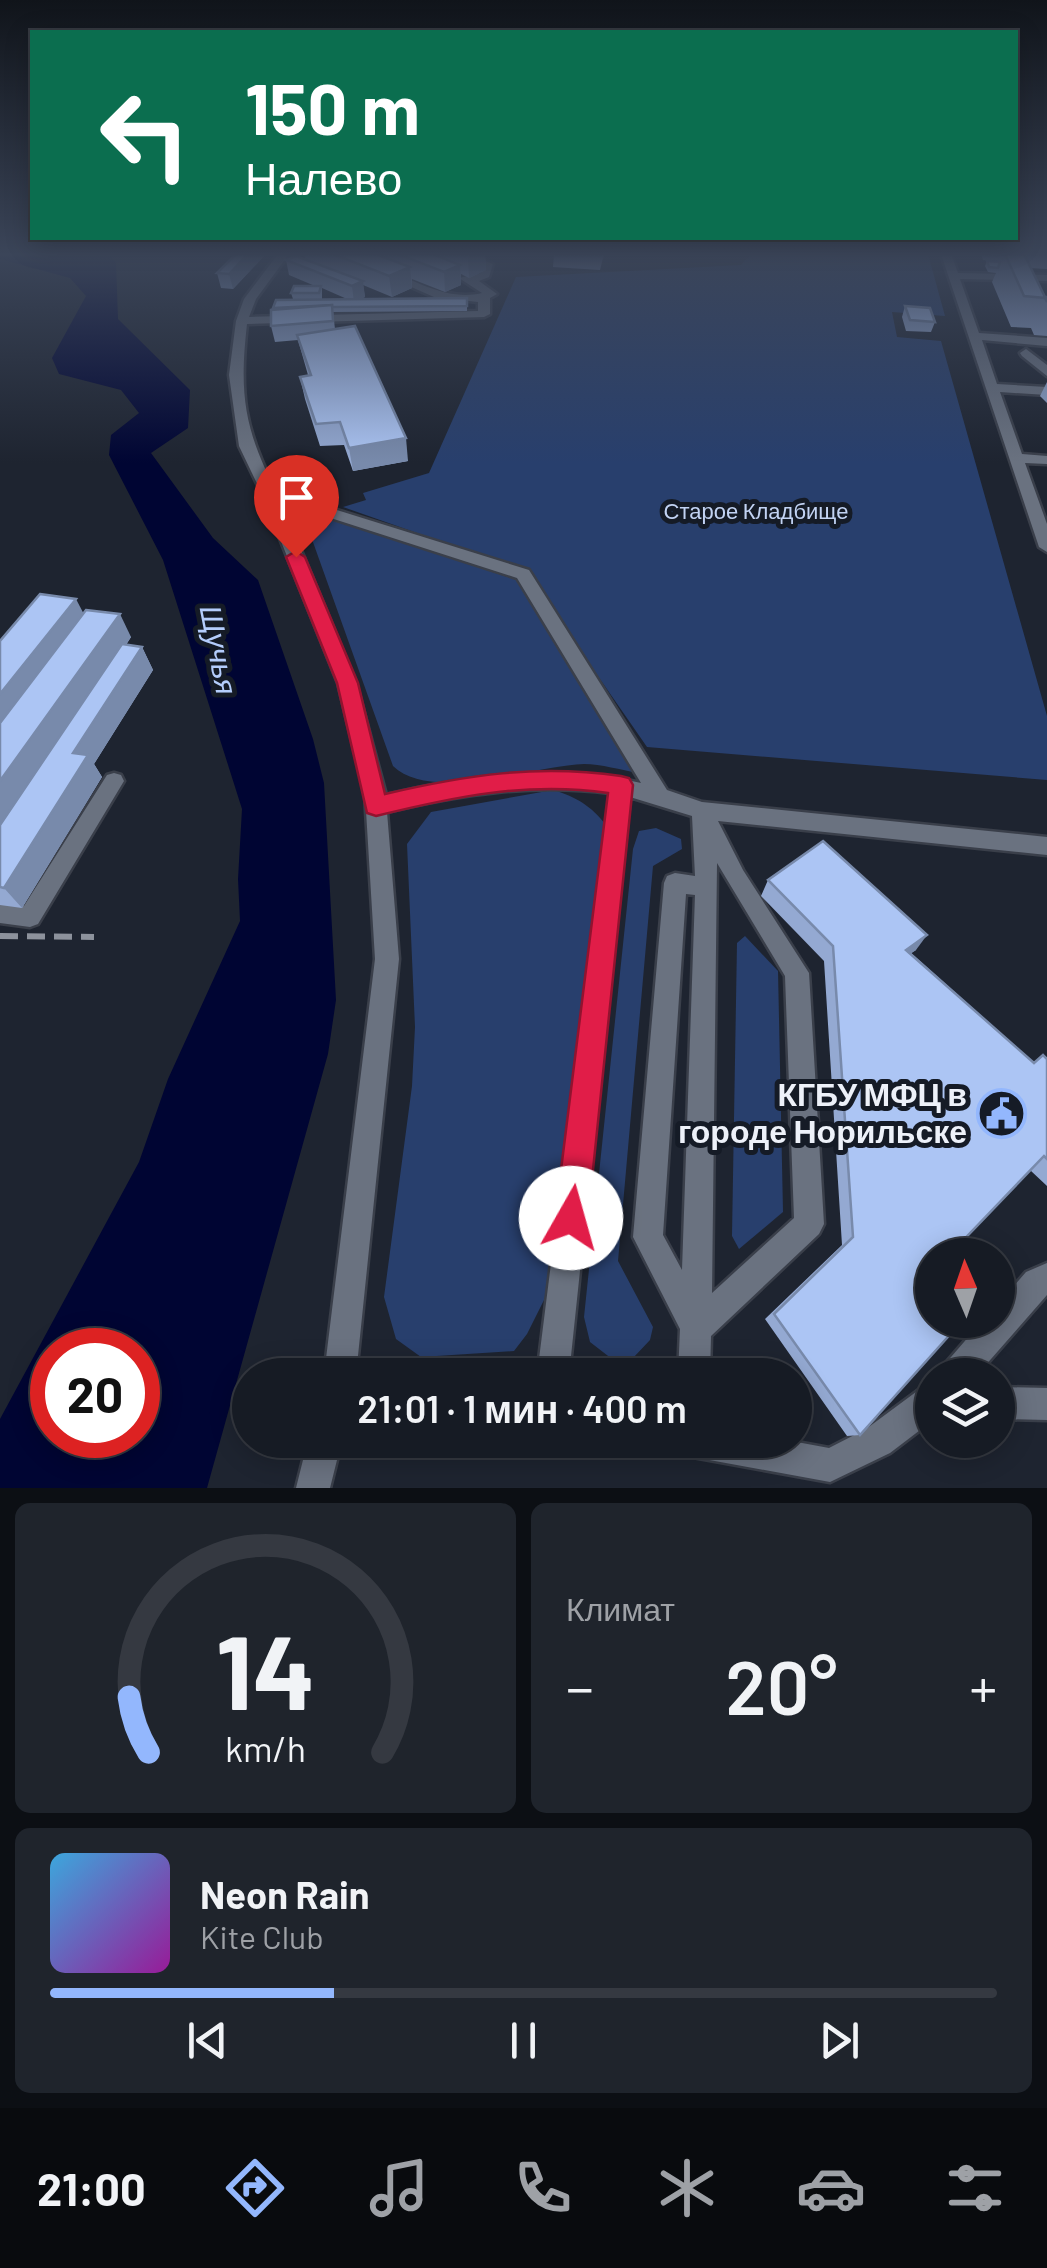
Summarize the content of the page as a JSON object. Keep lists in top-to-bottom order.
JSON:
{
  "water": ["Щучья"],
  "parks": ["Старое Кладбище"],
  "places": {
    "public building": ["КГБУ МФЦ в городе Норильске"]
  },
  "north": "top",
  "page": {
    "turn": ["150 m", "Налево"],
    "limit": "20",
    "trip": "21:01 · 1 мин · 400 m",
    "tile": "Климат",
    "heat": ["−", "20°", "+"],
    "song": ["Neon Rain", "Kite Club"],
    "tabs": "21:00",
    "gauge": ["14", "km/h"]
  }
}
